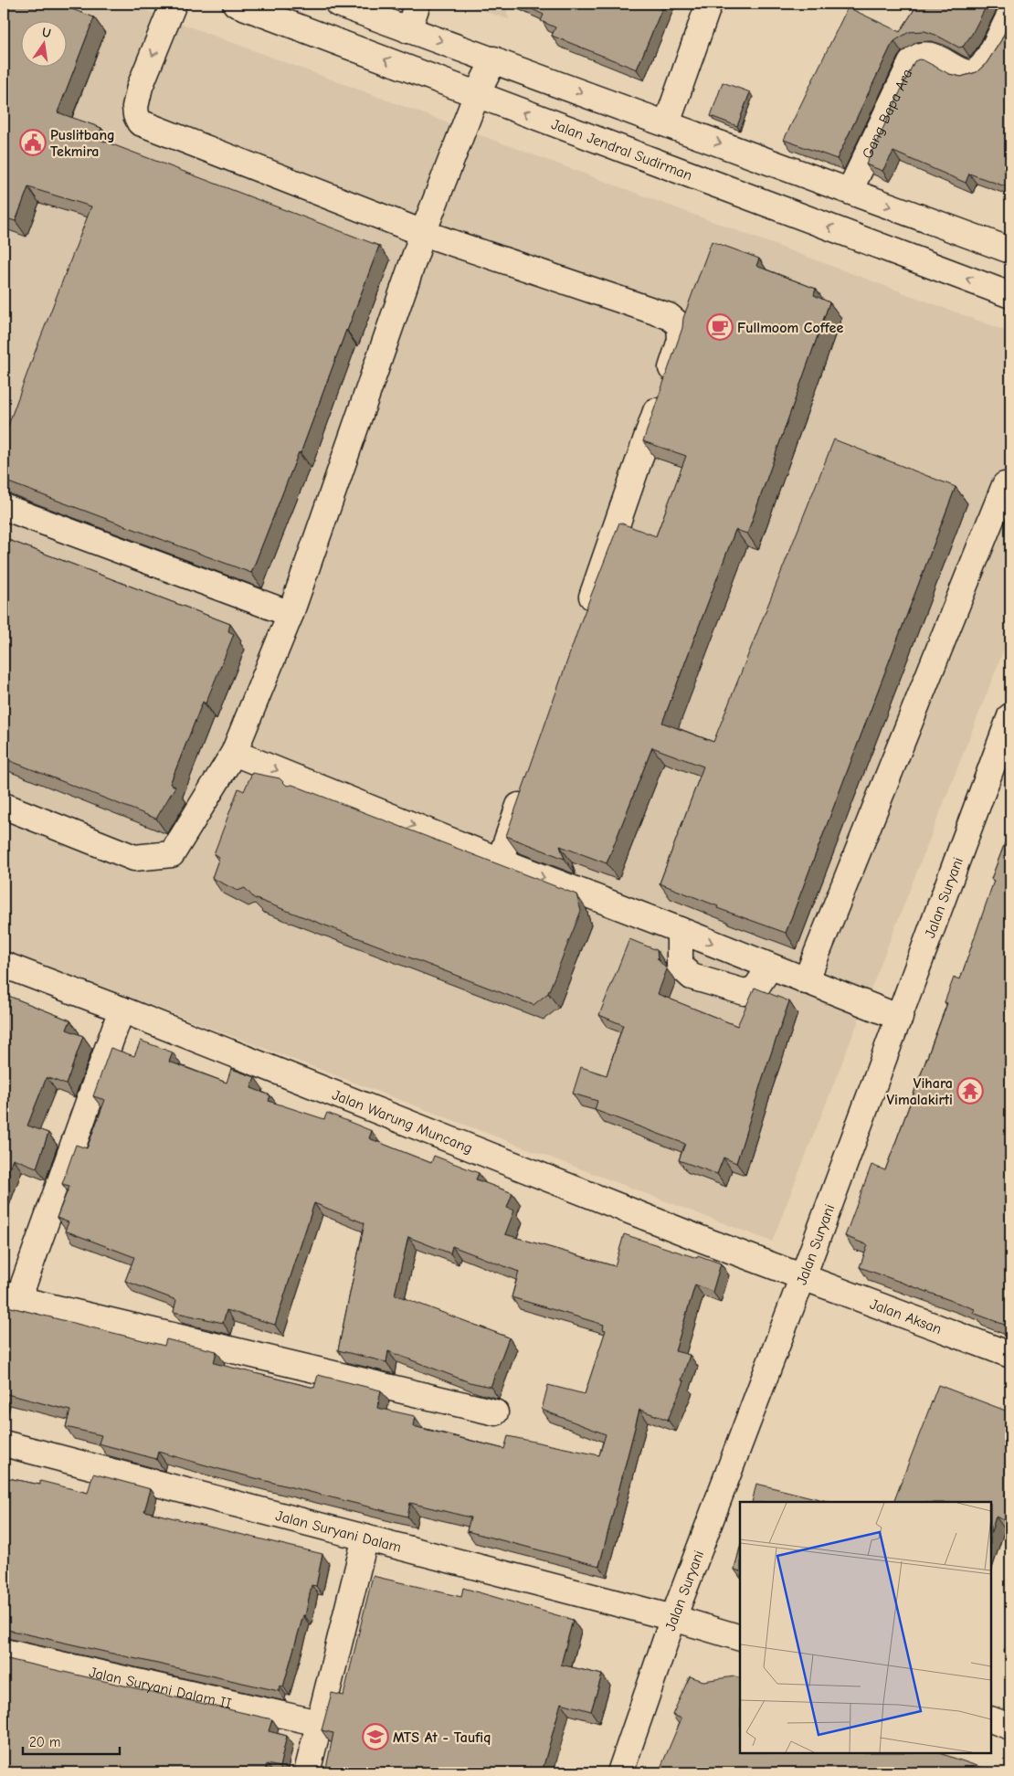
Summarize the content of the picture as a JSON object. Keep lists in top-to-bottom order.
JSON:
{
  "streets": {
    "street": [
      "Gang Bapa Ara",
      "Jalan Jendral Sudirman",
      "Jalan Suryani",
      "Jalan Warung Muncang",
      "Jalan Aksan",
      "Jalan Suryani Dalam",
      "Jalan Suryani Dalam II"
    ]
  },
  "crossings": [
    ["Jalan Suryani", "Jalan Warung Muncang"],
    ["Jalan Suryani", "Jalan Aksan"],
    ["Jalan Suryani", "Jalan Suryani Dalam"],
    ["Jalan Warung Muncang", "Jalan Aksan"]
  ],
  "places": {
    "public building": ["Puslitbang Tekmira"],
    "cafe": ["Fullmoom Coffee"],
    "temple": ["Vihara Vimalakirti"],
    "school or university": ["MTS At - Taufiq"]
  },
  "scale_bar": "20 m",
  "north": "top"
}
